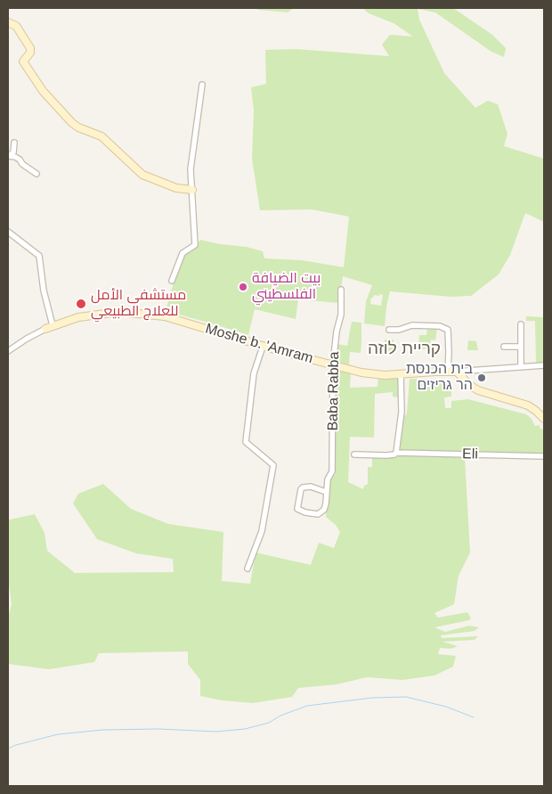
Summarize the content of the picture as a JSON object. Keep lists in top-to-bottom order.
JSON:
{
  "streets": {
    "street": ["Moshe b. 'Amram", "Baba Rabba", "Eli"]
  },
  "crossings": [
    ["Moshe b. 'Amram", "Baba Rabba"]
  ],
  "districts": ["קריית לוזה"],
  "places": ["بيت الضيافة الفلسطيني", "مستشفى الأمل للعلاج الطبيعي", "בית הכנסת הר גריזים"]
}
